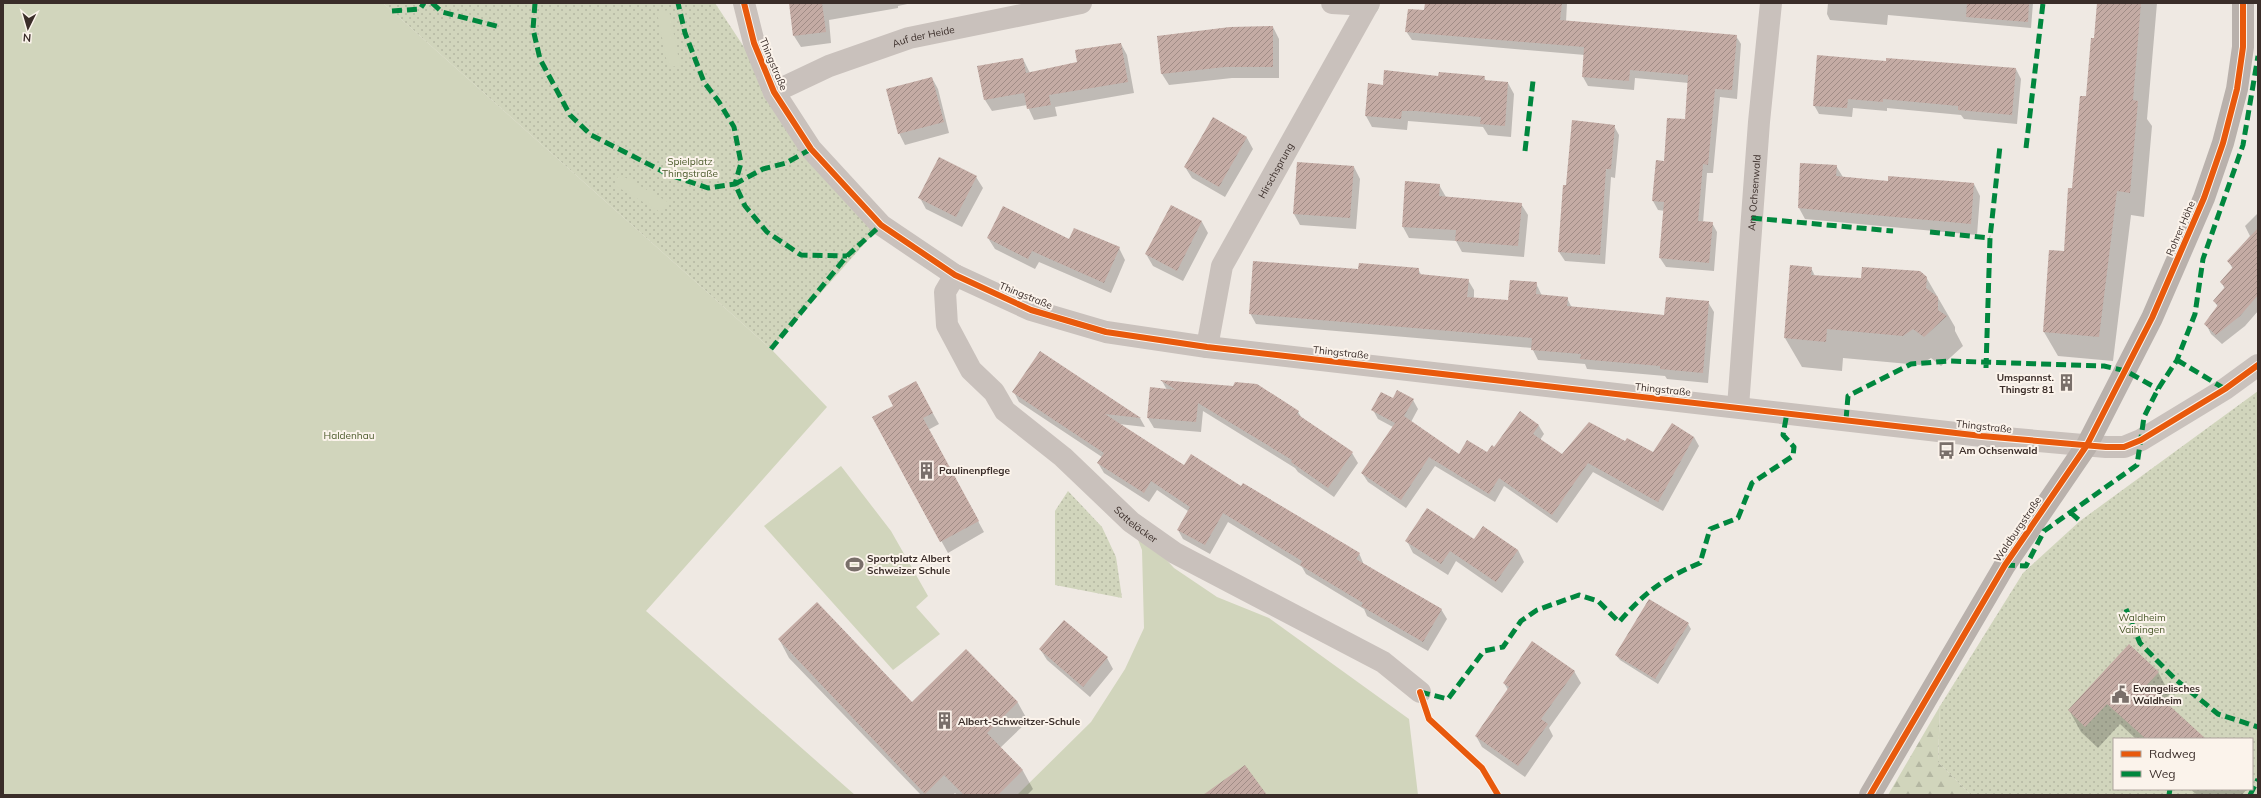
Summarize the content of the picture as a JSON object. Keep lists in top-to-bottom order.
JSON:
{
  "streets": {
    "street": [
      "Auf der Heide",
      "Thingstraße",
      "Hirschsprung",
      "Am Ochsenwald",
      "Rohrer Höhe",
      "Satteläcker",
      "Waldburgstraße"
    ]
  },
  "crossings": [
    ["Auf der Heide", "Thingstraße"],
    ["Thingstraße", "Hirschsprung"],
    ["Thingstraße", "Am Ochsenwald"],
    ["Thingstraße", "Rohrer Höhe"],
    ["Thingstraße", "Satteläcker"],
    ["Thingstraße", "Waldburgstraße"],
    ["Rohrer Höhe", "Waldburgstraße"]
  ],
  "parks": ["Spielplatz Thingstraße", "Haldenhau", "Waldheim Vaihingen"],
  "places": {
    "building": ["Umspannst. Thingstr 81", "Paulinenpflege", "Albert-Schweitzer-Schule"],
    "bus stop": ["Am Ochsenwald"],
    "sports": ["Sportplatz Albert Schweizer Schule"],
    "public building": ["Evangelisches Waldheim"]
  },
  "legend": ["Radweg", "Weg"],
  "north": "bottom"
}
